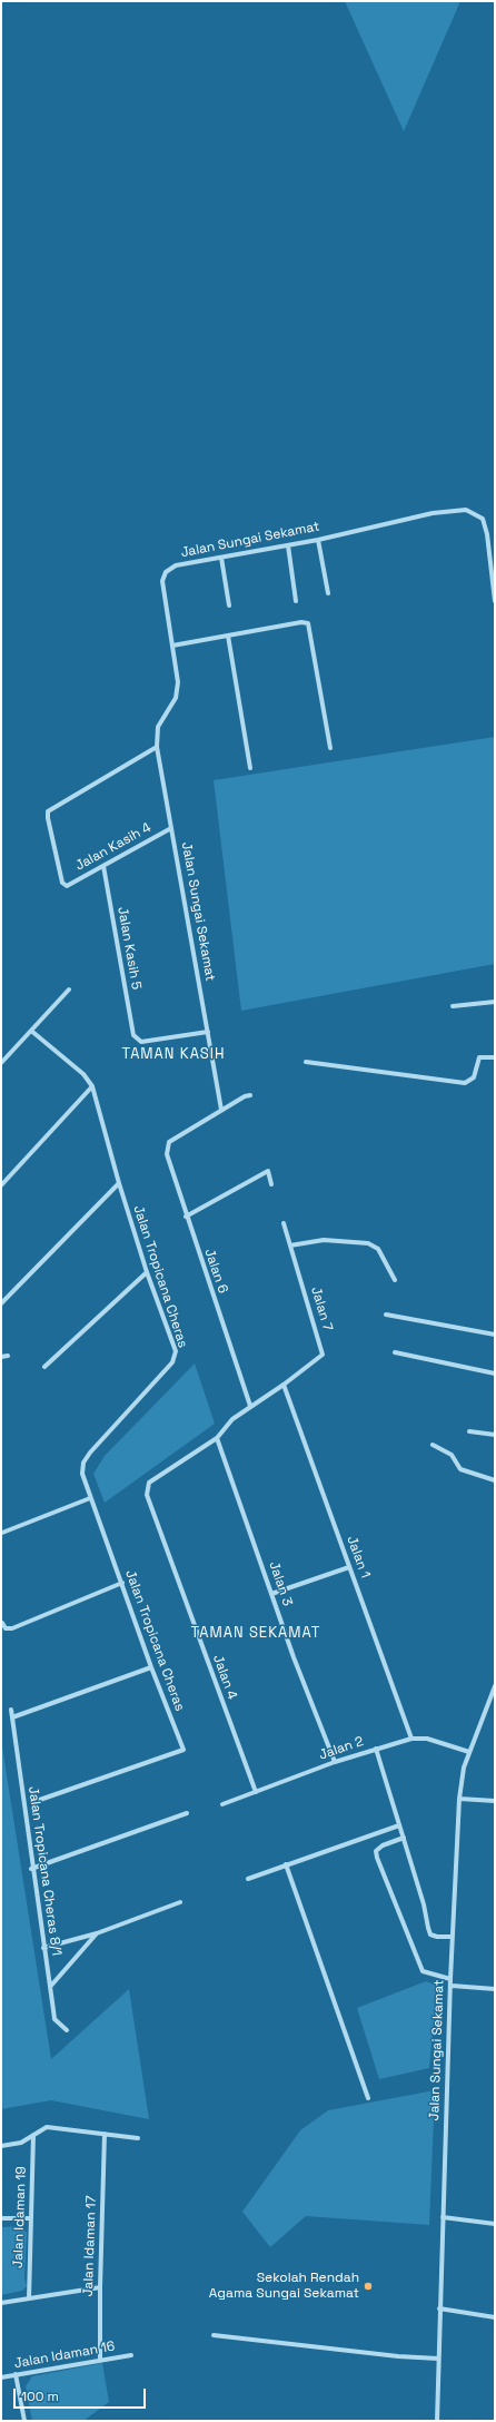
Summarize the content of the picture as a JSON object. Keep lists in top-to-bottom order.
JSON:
{
  "streets": {
    "street": [
      "Jalan Sungai Sekamat",
      "Jalan Kasih 4",
      "Jalan Kasih 5",
      "Jalan 6",
      "Jalan Tropicana Cheras",
      "Jalan 7",
      "Jalan 1",
      "Jalan 3",
      "Jalan 4",
      "Jalan 2",
      "Jalan Tropicana Cheras 8/1",
      "Jalan Idaman 19",
      "Jalan Idaman 17",
      "Jalan Idaman 16"
    ]
  },
  "crossings": [
    ["Jalan Sungai Sekamat", "Jalan Kasih 4"],
    ["Jalan Sungai Sekamat", "Jalan Kasih 5"],
    ["Jalan Sungai Sekamat", "Jalan 6"],
    ["Jalan Sungai Sekamat", "Jalan 2"],
    ["Jalan Kasih 4", "Jalan Kasih 5"],
    ["Jalan 7", "Jalan 1"],
    ["Jalan 1", "Jalan 2"],
    ["Jalan 3", "Jalan 4"],
    ["Jalan 3", "Jalan 2"],
    ["Jalan 4", "Jalan 2"],
    ["Jalan Idaman 17", "Jalan Idaman 16"]
  ],
  "districts": ["TAMAN KASIH", "TAMAN SEKAMAT"],
  "places": ["Sekolah Rendah Agama Sungai Sekamat"],
  "scale_bar": "100 m"
}
